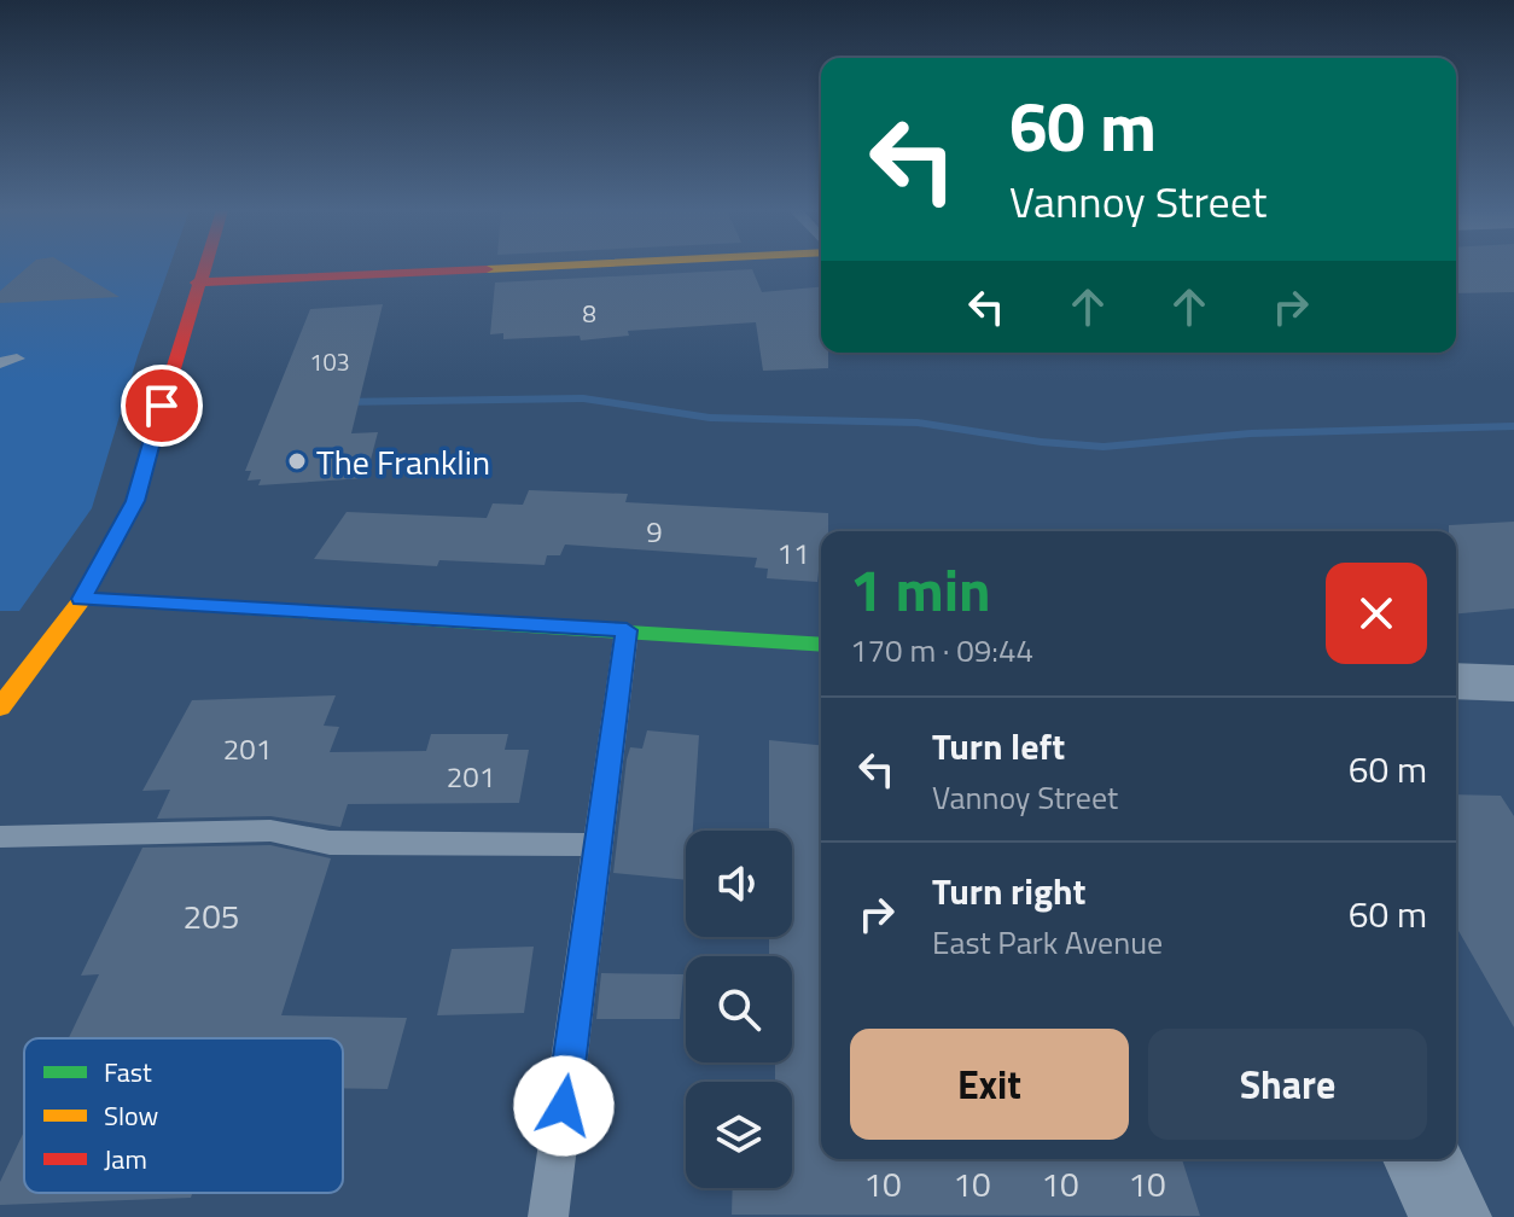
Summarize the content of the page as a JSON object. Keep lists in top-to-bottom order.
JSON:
{
  "places": ["The Franklin"],
  "house_numbers": [
    "8",
    "103",
    "9",
    "11",
    "201",
    "201",
    "205",
    "10",
    "10",
    "10",
    "10"
  ],
  "legend": ["Fast", "Slow", "Jam"],
  "page": {
    "turn": ["60 m", "Vannoy Street"],
    "heading": ["1 min", "170 m · 09:44"],
    "list": [
      {
        "name": "Turn left",
        "note": "Vannoy Street",
        "value": "60 m"
      },
      {
        "name": "Turn right",
        "note": "East Park Avenue",
        "value": "60 m"
      }
    ],
    "buttons": ["Exit", "Share"]
  }
}
